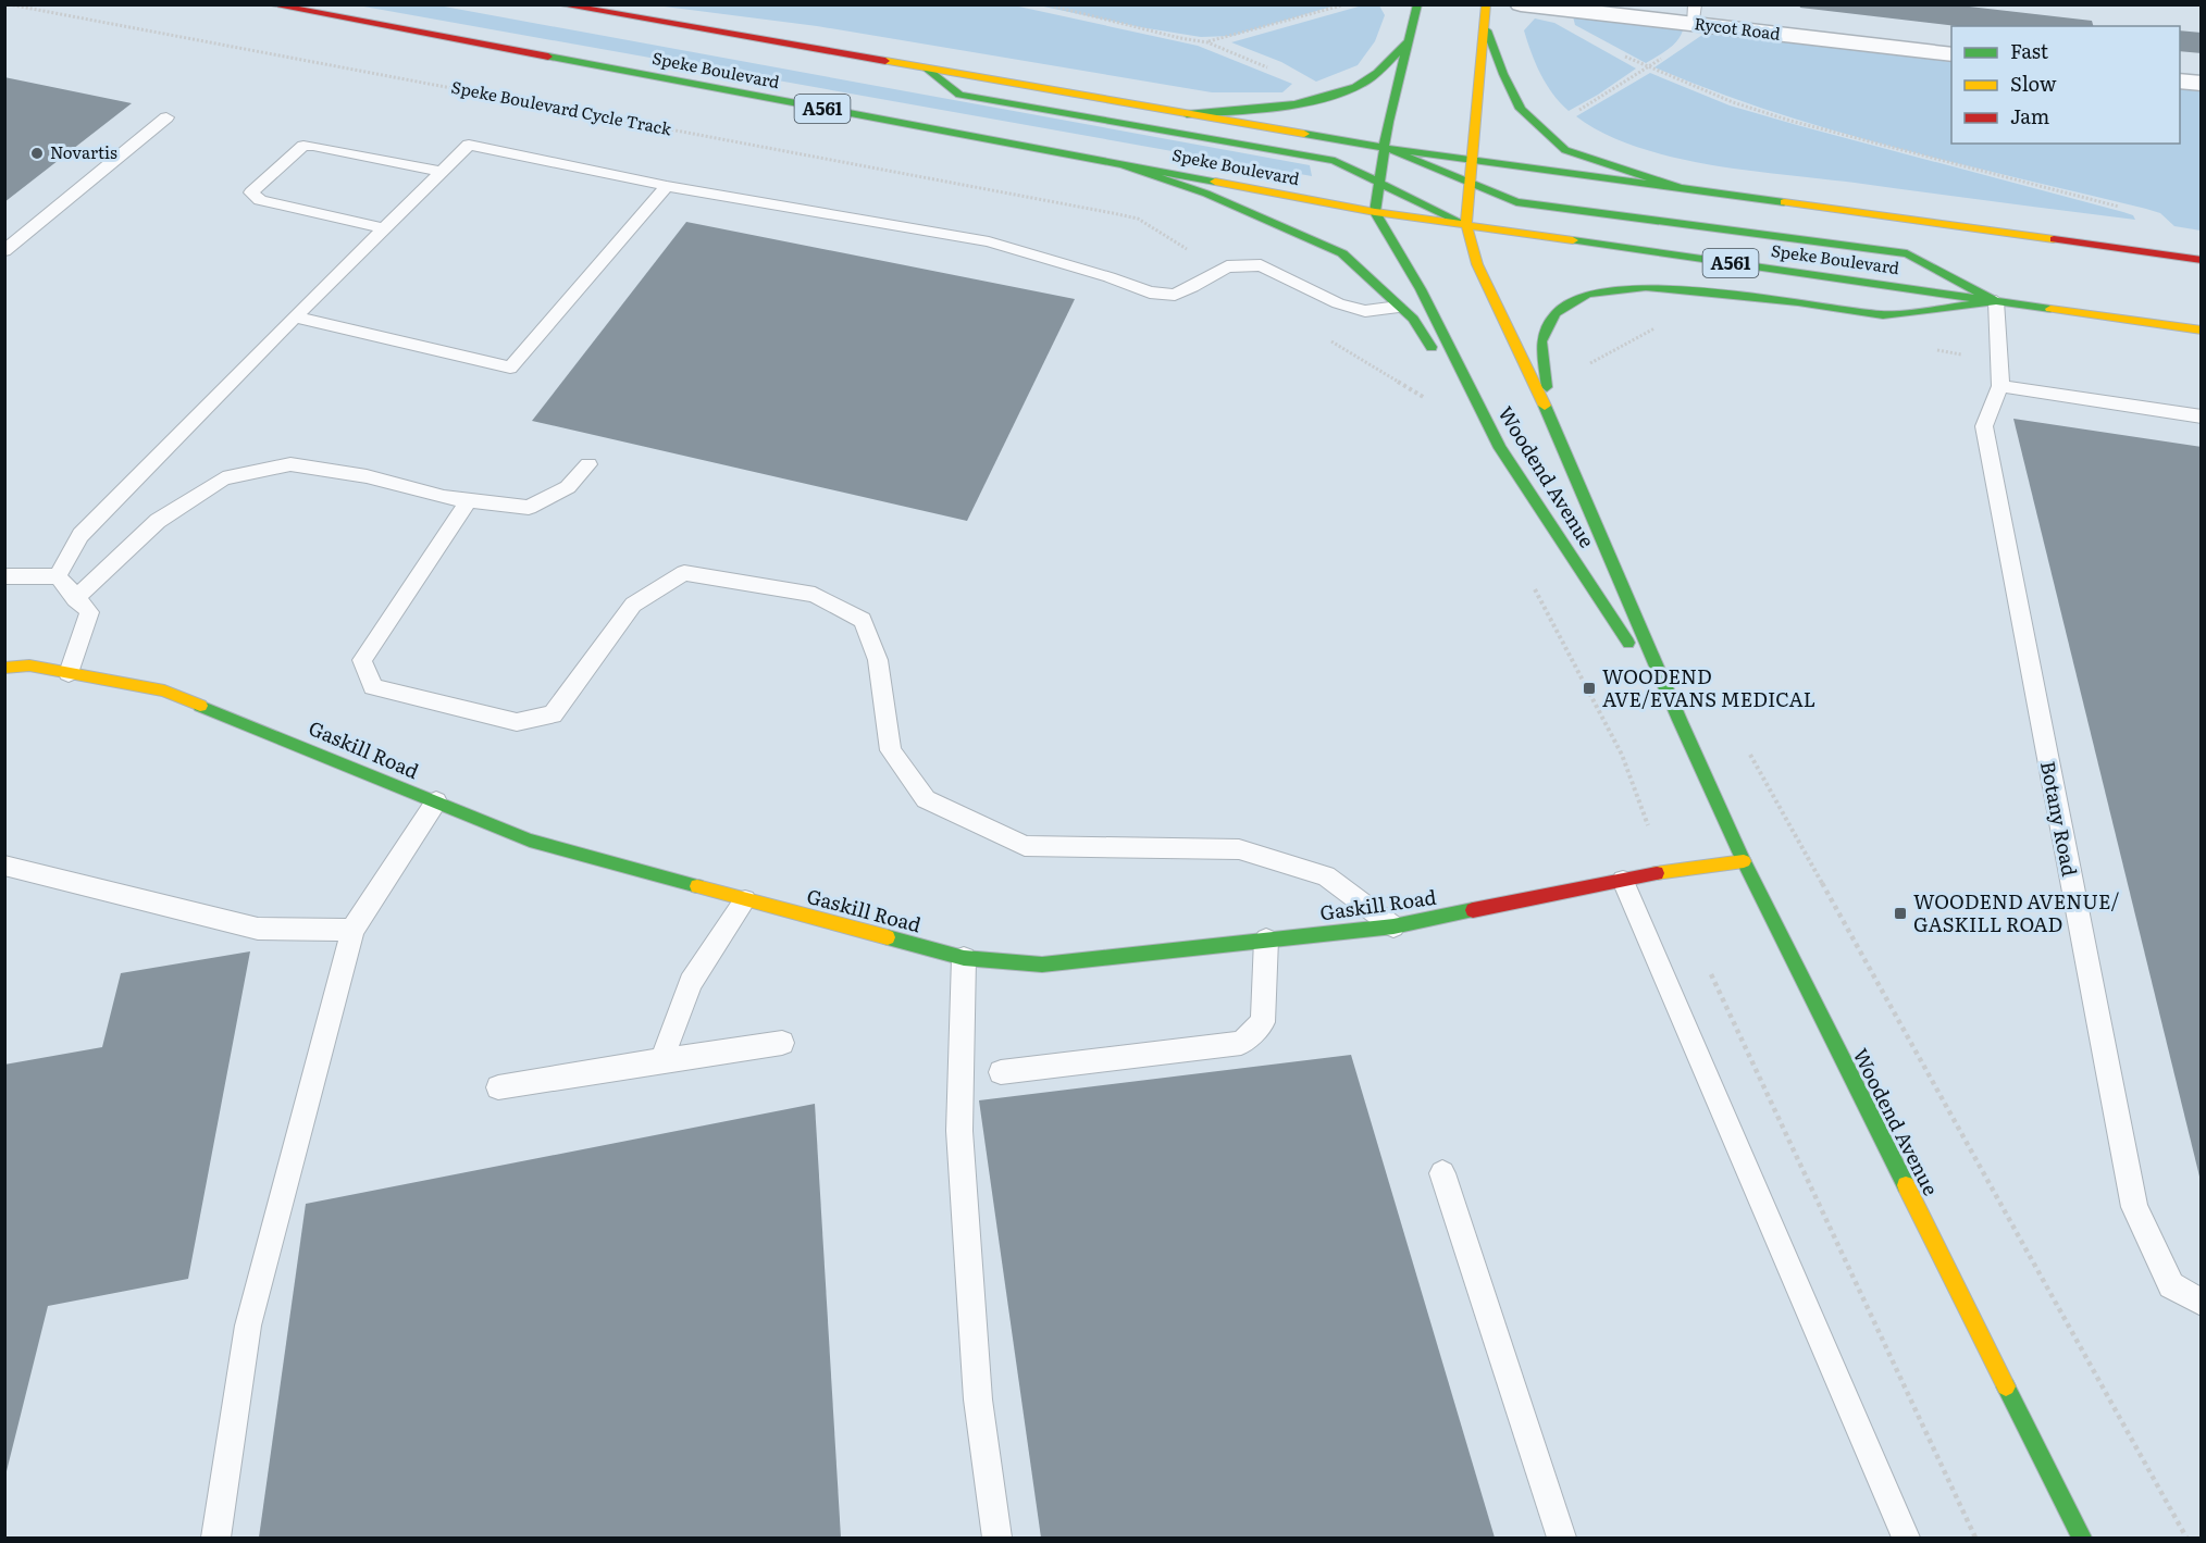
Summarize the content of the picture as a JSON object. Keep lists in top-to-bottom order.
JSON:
{
  "streets": {
    "main road": [
      "Speke Boulevard",
      "A561",
      "Woodend Avenue",
      "Gaskill Road"
    ],
    "street": ["Rycot Road"],
    "lane": ["Botany Road"],
    "path": ["Speke Boulevard Cycle Track"]
  },
  "crossings": [
    ["Speke Boulevard", "A561"],
    ["Speke Boulevard", "Woodend Avenue"],
    ["A561", "Woodend Avenue"],
    ["Woodend Avenue", "Gaskill Road"]
  ],
  "places": {
    "other": ["Novartis"],
    "transit": ["WOODEND AVE/EVANS MEDICAL", "WOODEND AVENUE/ GASKILL ROAD"]
  },
  "legend": ["Fast", "Slow", "Jam"]
}
